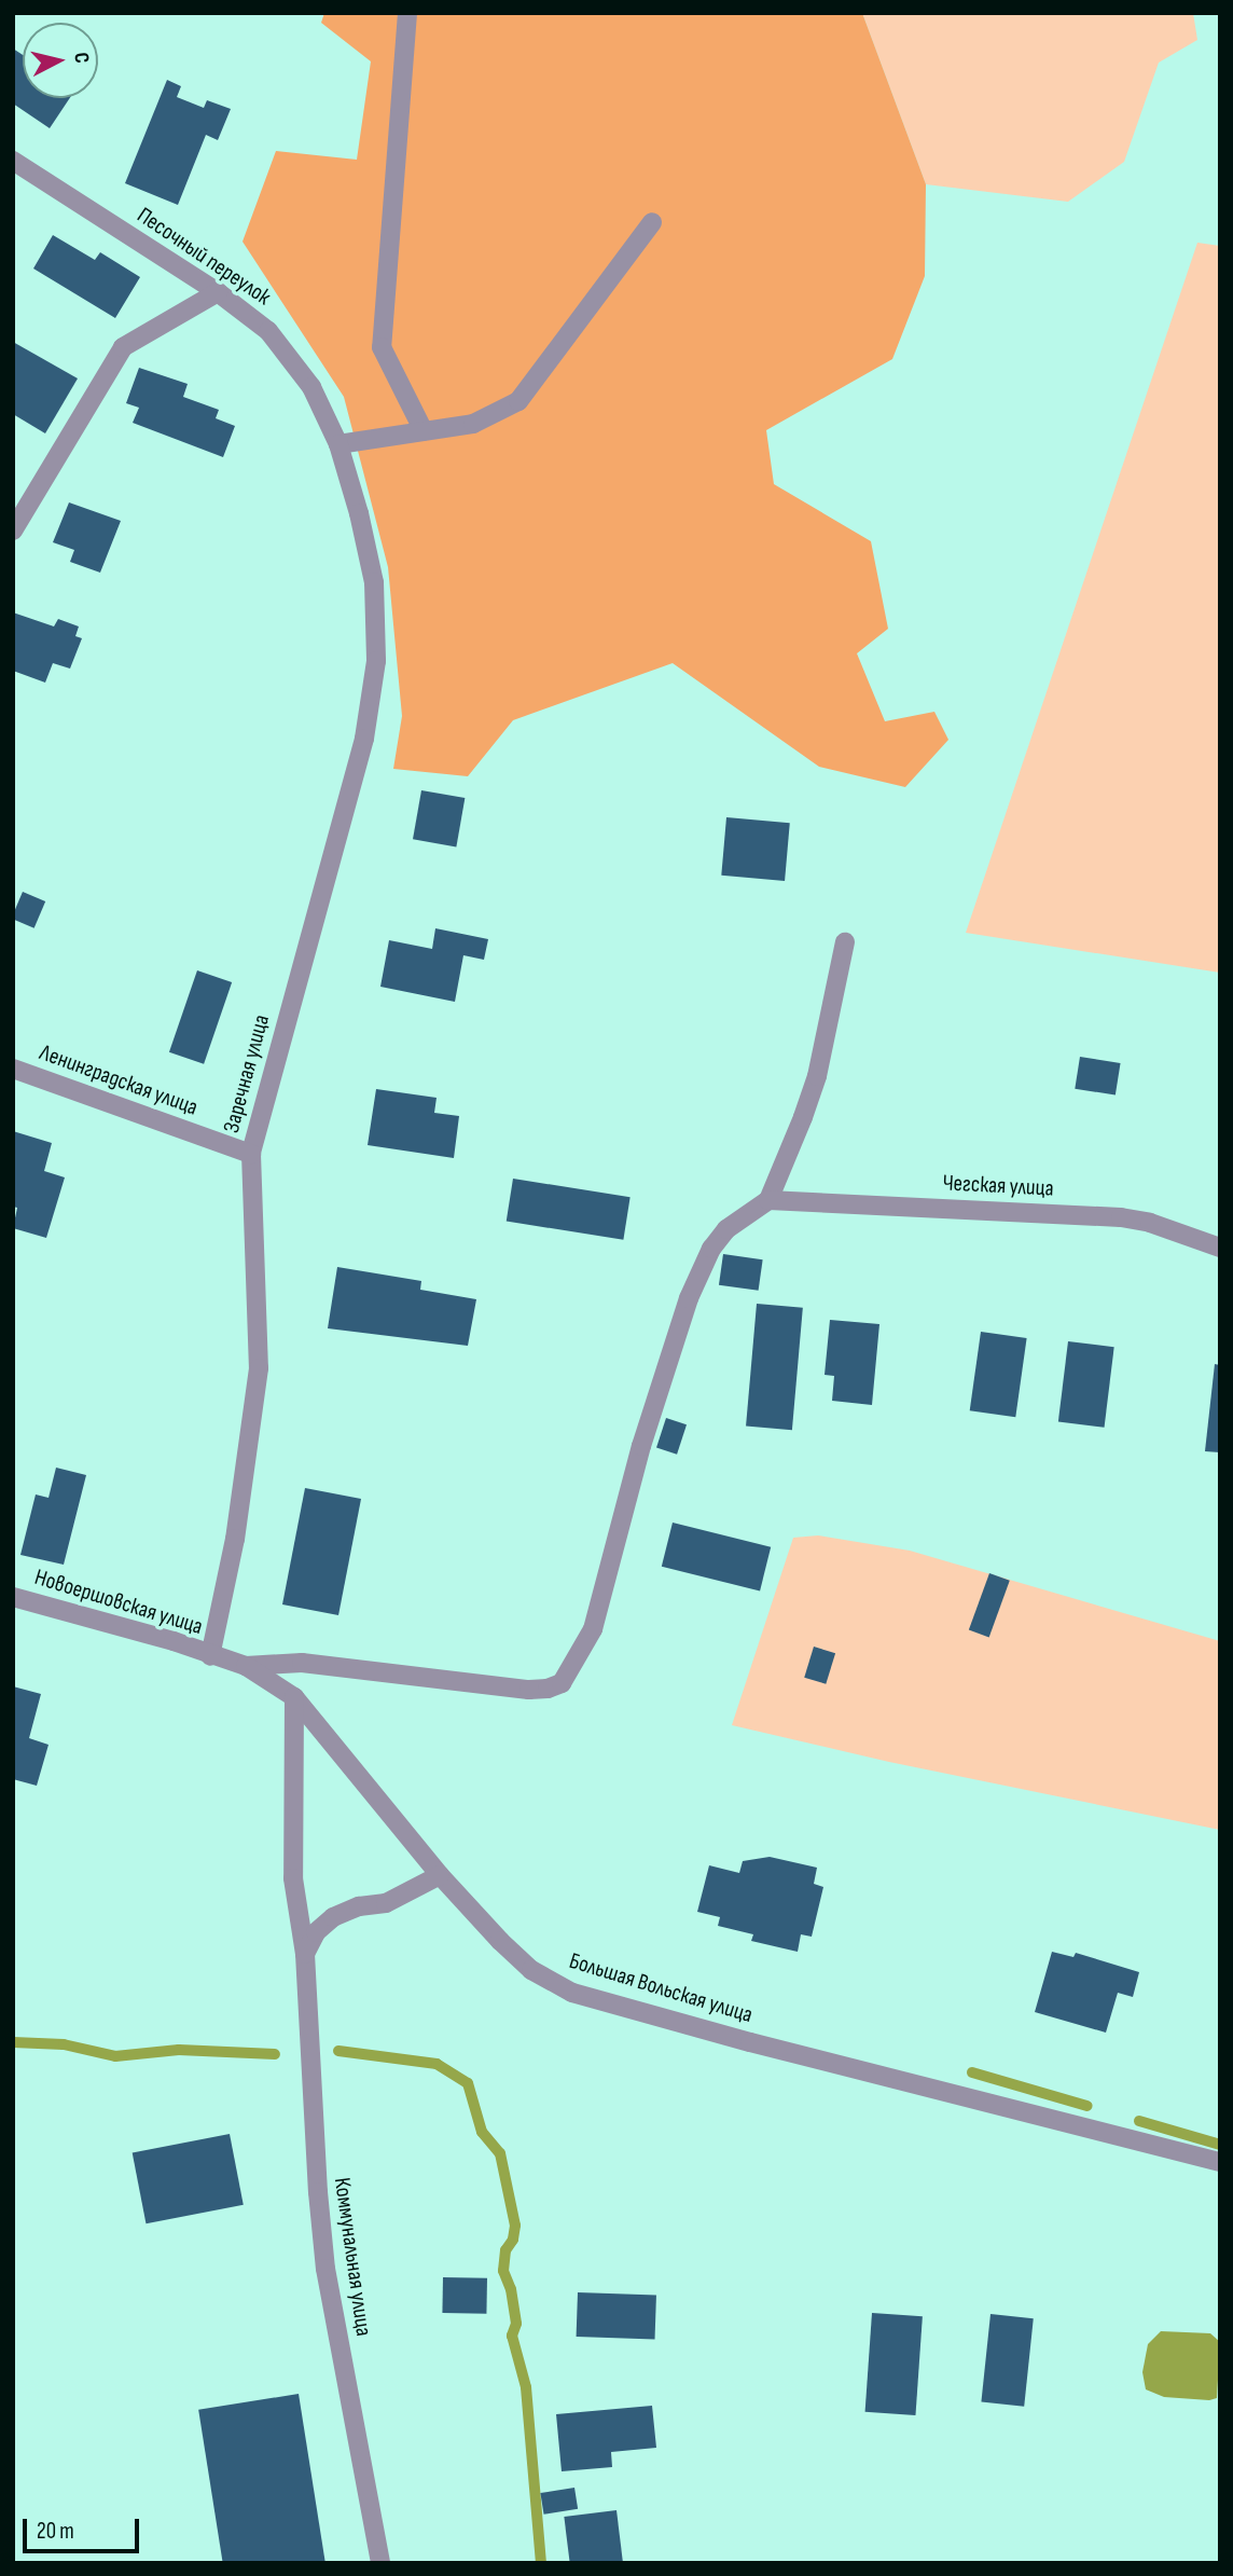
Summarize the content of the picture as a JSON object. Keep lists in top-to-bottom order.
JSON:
{
  "streets": {
    "street": [
      "Песочный переулок",
      "Заречная улица",
      "Ленинградская улица",
      "Чегская улица",
      "Новоершовская улица",
      "Большая Вольская улица",
      "Коммунальная улица"
    ]
  },
  "crossings": [
    ["Песочный переулок", "Заречная улица"],
    ["Заречная улица", "Ленинградская улица"],
    ["Заречная улица", "Новоершовская улица"],
    ["Заречная улица", "Большая Вольская улица"],
    ["Новоершовская улица", "Большая Вольская улица"],
    ["Большая Вольская улица", "Коммунальная улица"]
  ],
  "scale_bar": "20 m",
  "north": "right"
}
